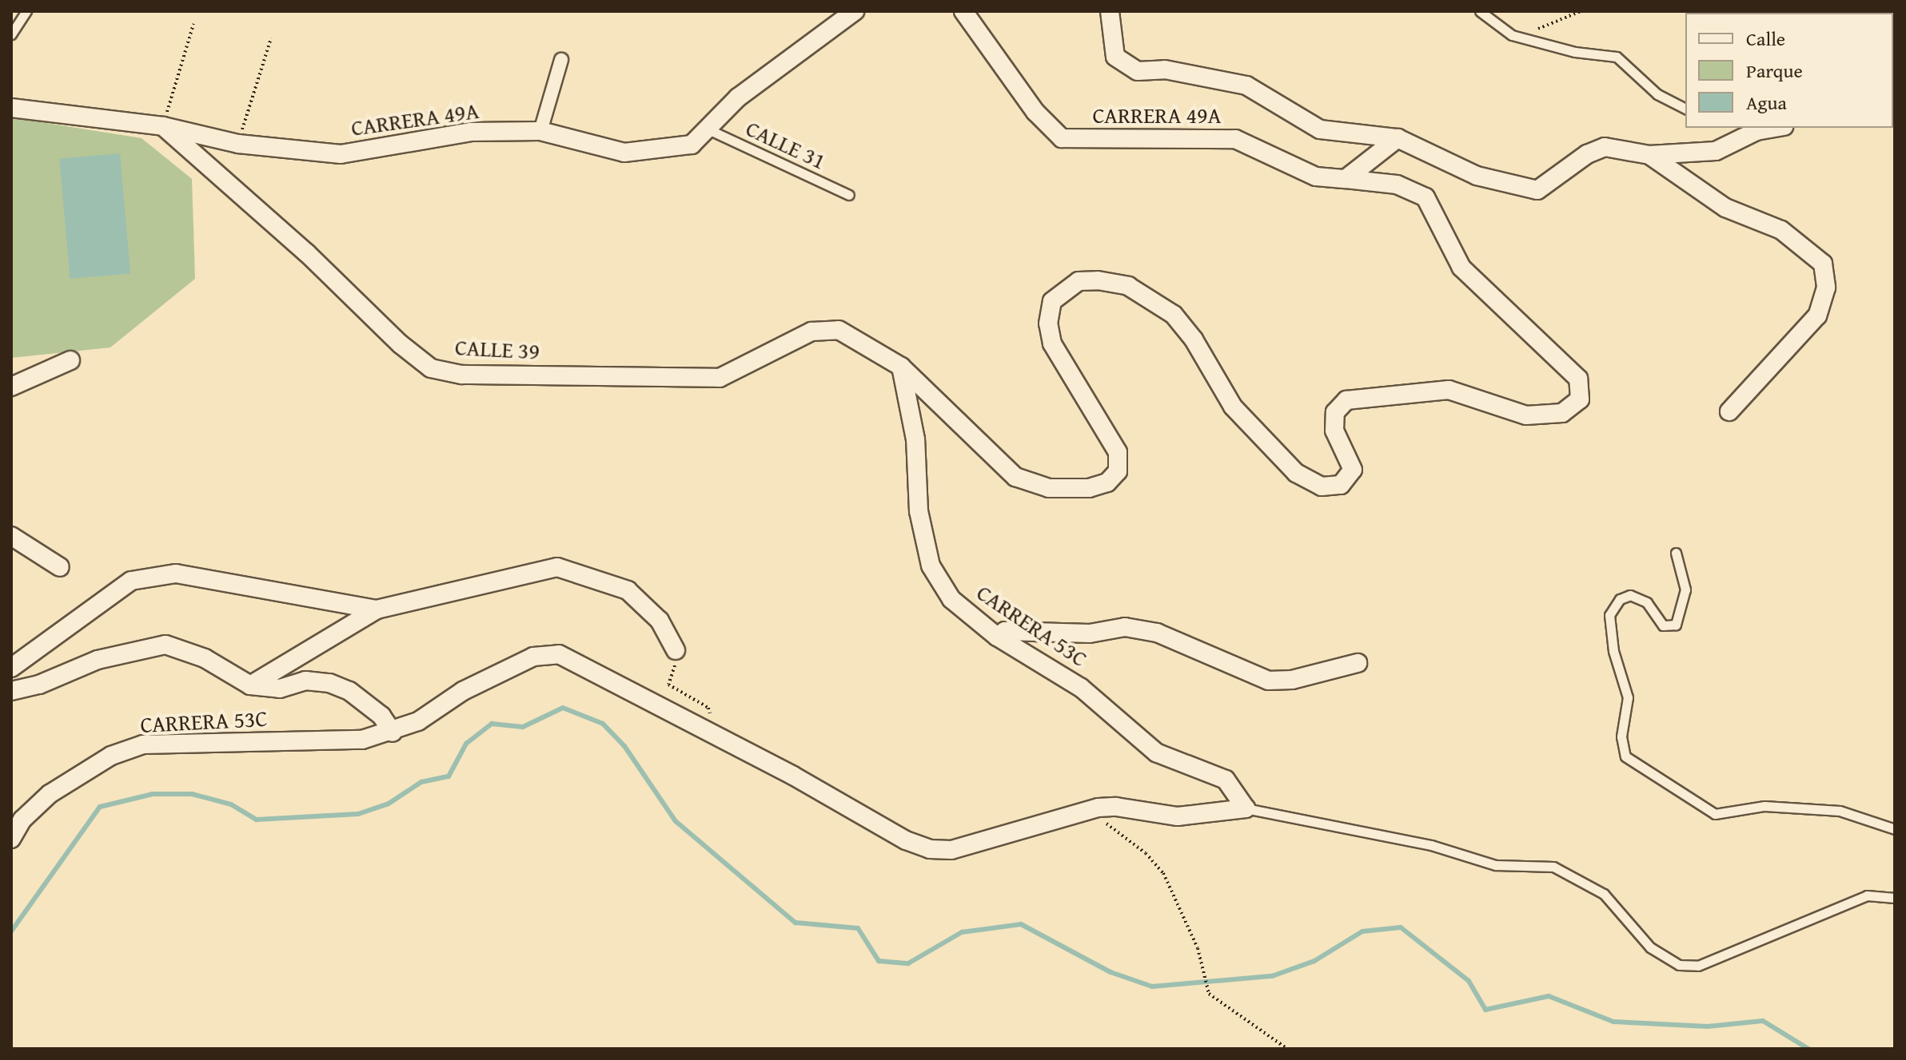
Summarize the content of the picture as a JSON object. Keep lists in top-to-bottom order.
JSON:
{
  "streets": {
    "street": ["CARRERA 49A", "CALLE 39", "CARRERA 53C"],
    "lane": ["CALLE 31"]
  },
  "crossings": [
    ["CARRERA 49A", "CALLE 31"],
    ["CARRERA 49A", "CALLE 39"],
    ["CALLE 39", "CARRERA 53C"]
  ],
  "legend": ["Calle", "Parque", "Agua"]
}
